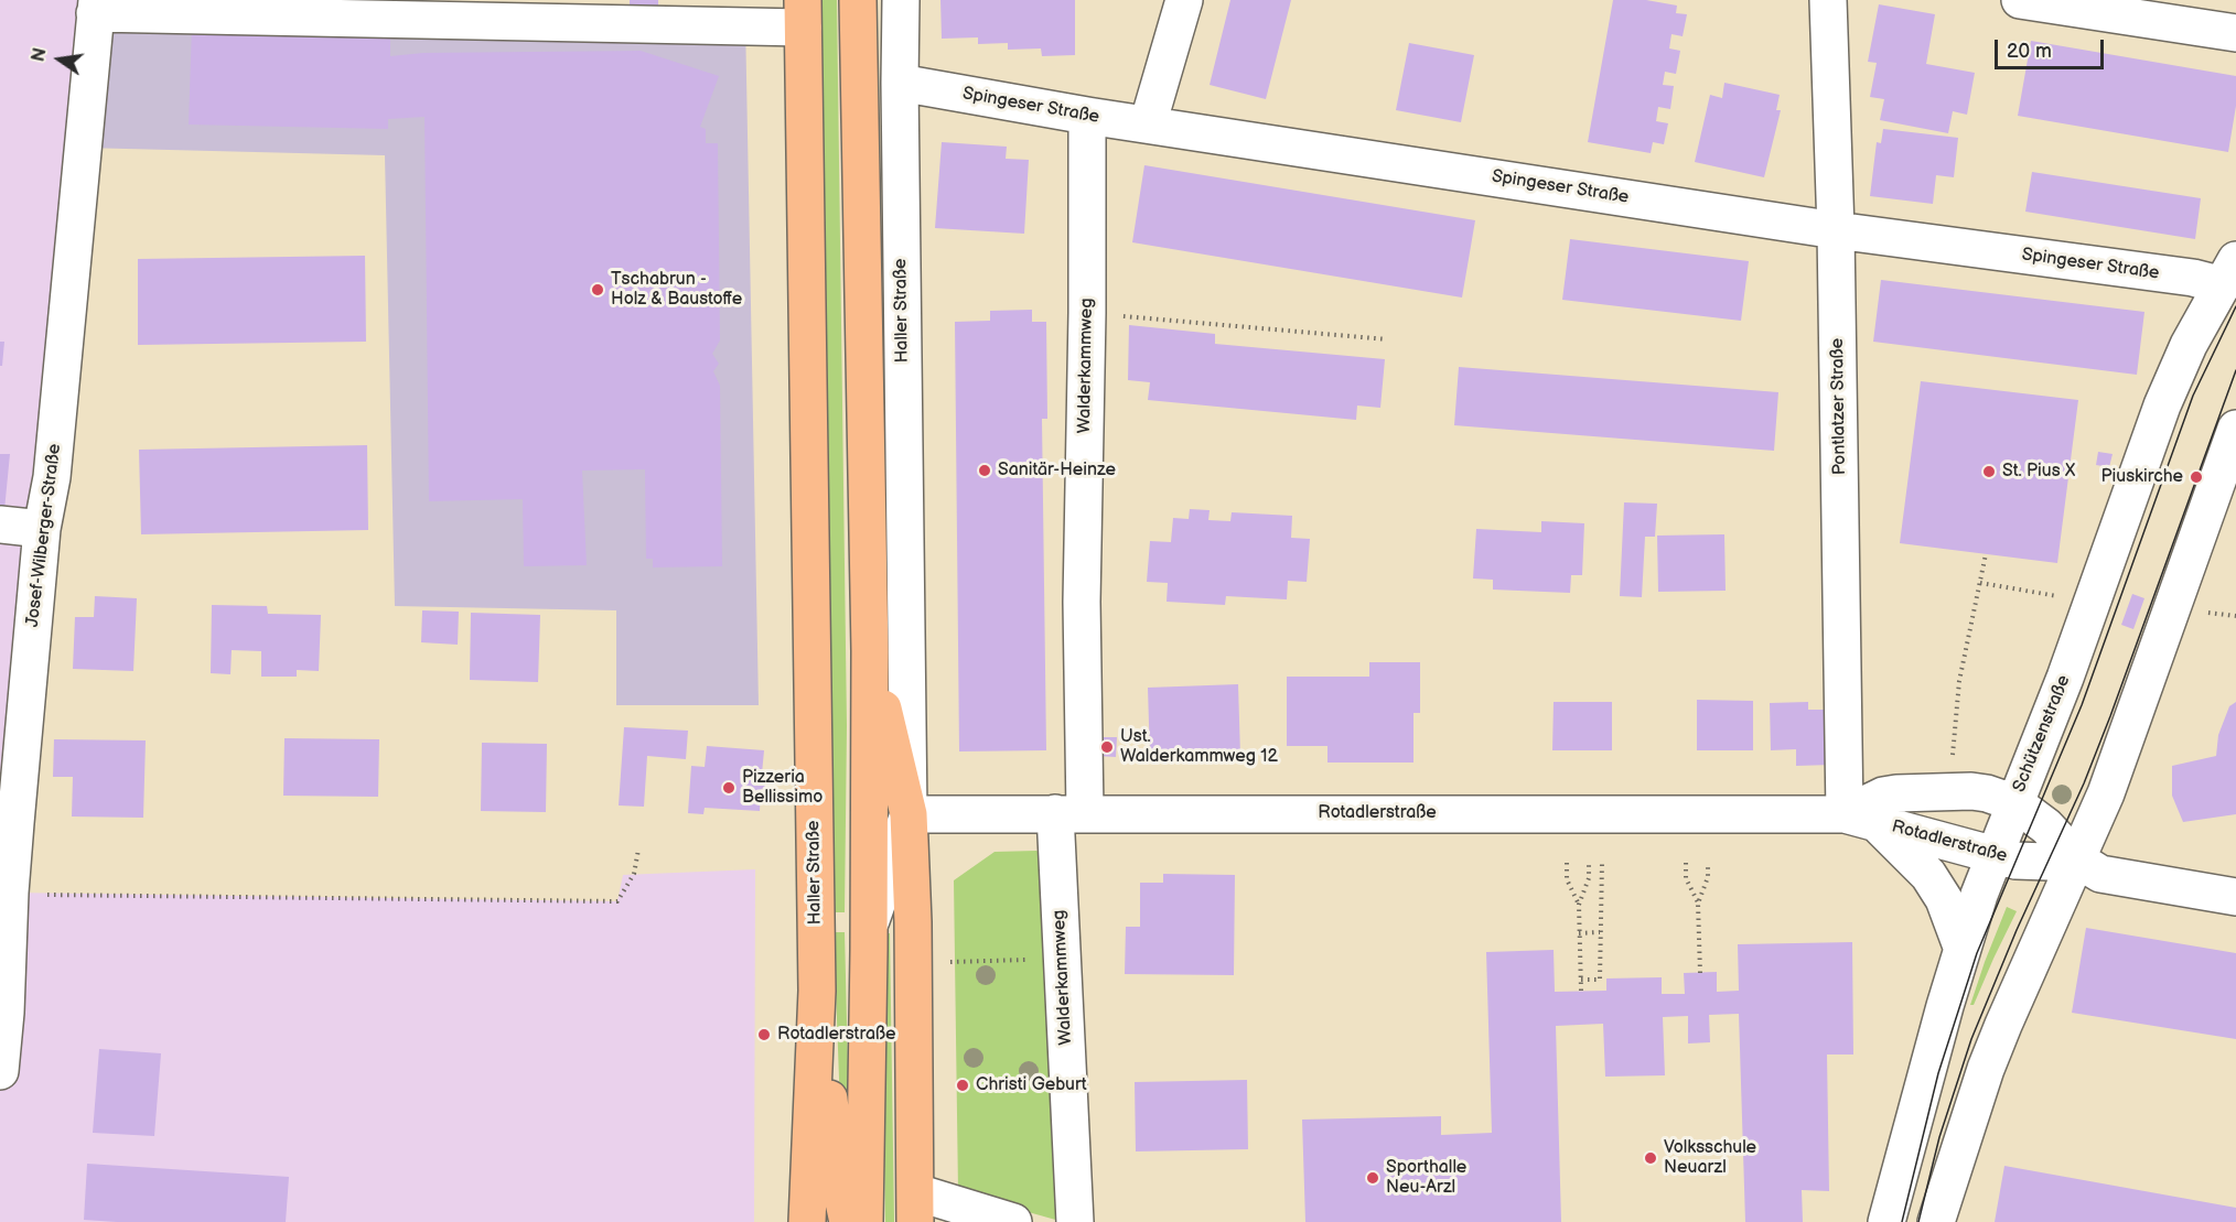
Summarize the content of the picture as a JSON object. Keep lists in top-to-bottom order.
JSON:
{
  "streets": {
    "main road": ["Haller Straße"],
    "street": [
      "Spingeser Straße",
      "Walderkammweg",
      "Pontlatzer Straße",
      "Josef-Wilberger-Straße",
      "Schützenstraße",
      "Rotadlerstraße"
    ]
  },
  "crossings": [
    ["Spingeser Straße", "Haller Straße"],
    ["Spingeser Straße", "Walderkammweg"],
    ["Spingeser Straße", "Pontlatzer Straße"],
    ["Spingeser Straße", "Schützenstraße"],
    ["Haller Straße", "Rotadlerstraße"],
    ["Walderkammweg", "Rotadlerstraße"],
    ["Pontlatzer Straße", "Rotadlerstraße"],
    ["Schützenstraße", "Rotadlerstraße"]
  ],
  "places": [
    "Tschabrun - Holz & Baustoffe",
    "Sanitär-Heinze",
    "St. Pius X",
    "Piuskirche",
    "Ust. Walderkammweg 12",
    "Pizzeria Bellissimo",
    "Rotadlerstraße",
    "Christi Geburt",
    "Volksschule Neuarzl",
    "Sporthalle Neu-Arzl"
  ],
  "scale_bar": "20 m",
  "north": "left"
}
